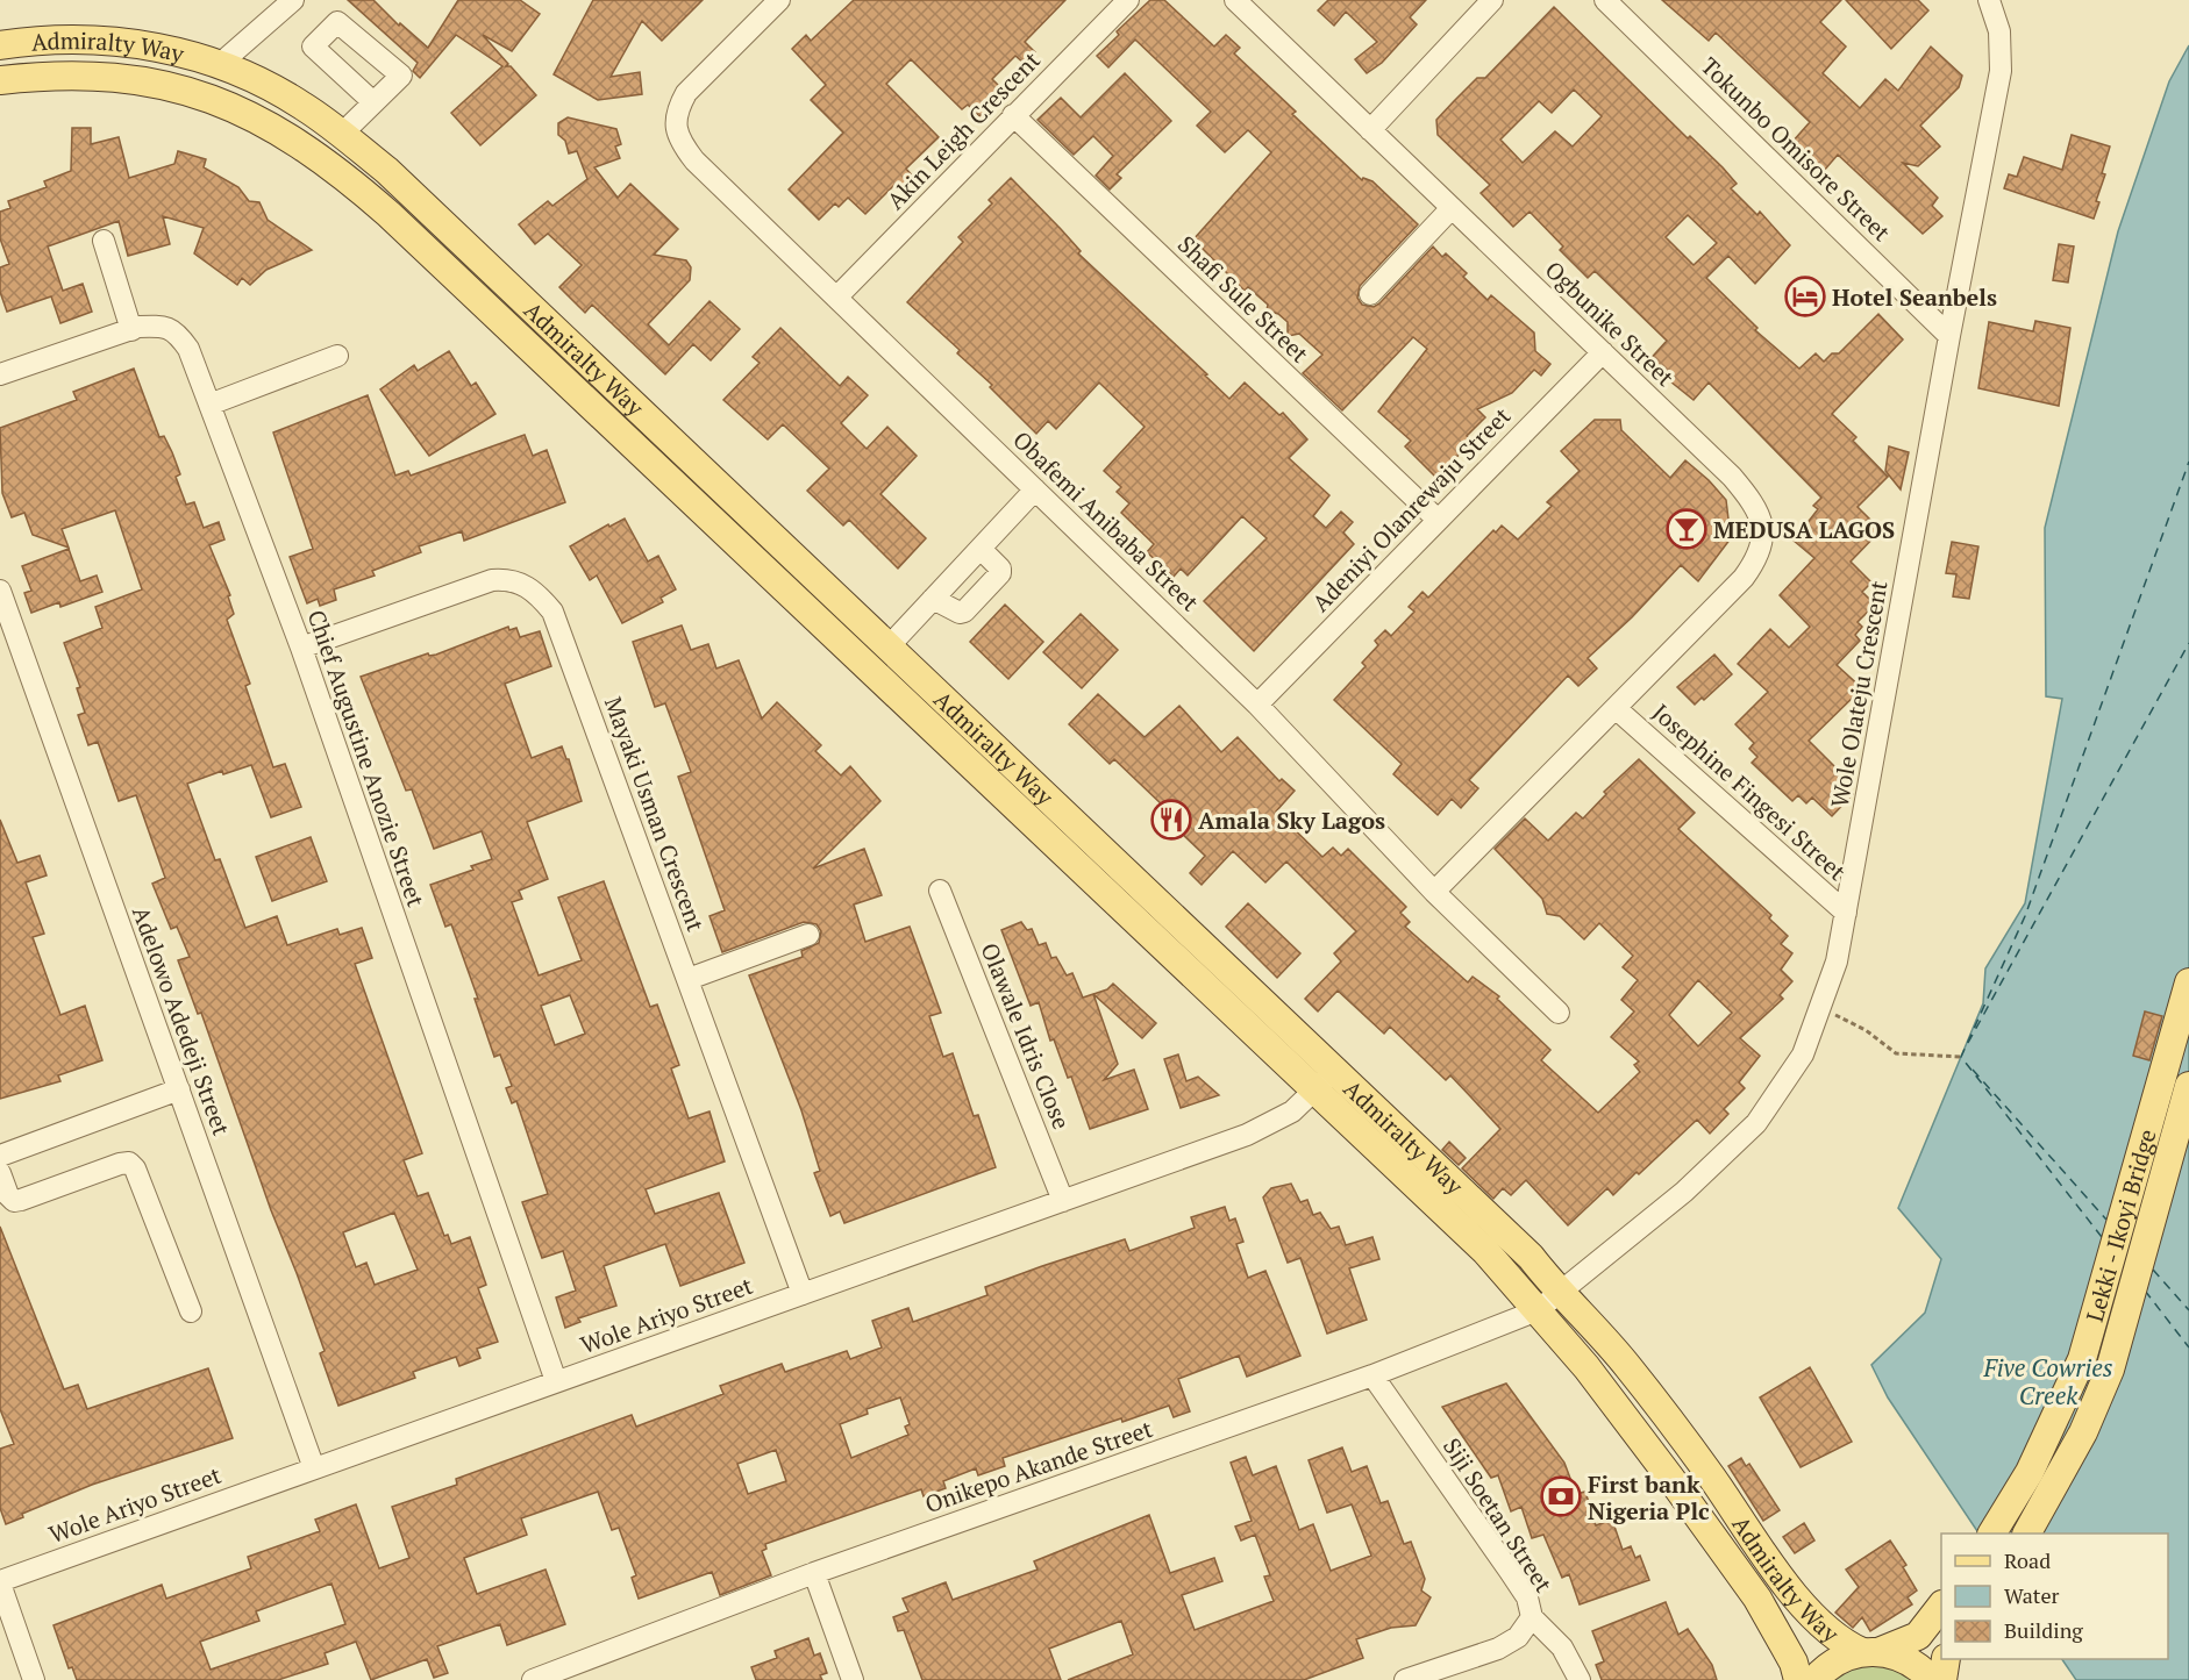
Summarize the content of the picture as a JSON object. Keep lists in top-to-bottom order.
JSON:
{
  "streets": {
    "main road": ["Admiralty Way", "Lekki - Ikoyi Bridge"],
    "street": [
      "Akin Leigh Crescent",
      "Tokunbo Omisore Street",
      "Shafi Sule Street",
      "Ogbunike Street",
      "Adeniyi Olanrewaju Street",
      "Obafemi Anibaba Street",
      "Wole Olateju Crescent",
      "Chief Augustine Anozie Street",
      "Josephine Fingesi Street",
      "Mayaki Usman Crescent",
      "Adelowo Adedeji Street",
      "Olawale Idris Close",
      "Wole Ariyo Street",
      "Onikepo Akande Street",
      "Siji Soetan Street"
    ]
  },
  "crossings": [
    ["Admiralty Way", "Wole Olateju Crescent"],
    ["Admiralty Way", "Wole Ariyo Street"],
    ["Admiralty Way", "Onikepo Akande Street"],
    ["Akin Leigh Crescent", "Shafi Sule Street"],
    ["Akin Leigh Crescent", "Obafemi Anibaba Street"],
    ["Tokunbo Omisore Street", "Wole Olateju Crescent"],
    ["Shafi Sule Street", "Adeniyi Olanrewaju Street"],
    ["Ogbunike Street", "Adeniyi Olanrewaju Street"],
    ["Ogbunike Street", "Josephine Fingesi Street"],
    ["Adeniyi Olanrewaju Street", "Obafemi Anibaba Street"],
    ["Wole Olateju Crescent", "Josephine Fingesi Street"],
    ["Wole Olateju Crescent", "Onikepo Akande Street"],
    ["Chief Augustine Anozie Street", "Mayaki Usman Crescent"],
    ["Chief Augustine Anozie Street", "Wole Ariyo Street"],
    ["Mayaki Usman Crescent", "Wole Ariyo Street"],
    ["Adelowo Adedeji Street", "Wole Ariyo Street"],
    ["Olawale Idris Close", "Wole Ariyo Street"],
    ["Onikepo Akande Street", "Siji Soetan Street"]
  ],
  "water": ["Five Cowries Creek"],
  "places": {
    "hotel": ["Hotel Seanbels"],
    "bar": ["MEDUSA LAGOS"],
    "restaurant": ["Amala Sky Lagos"],
    "bank": ["First bank Nigeria Plc"]
  },
  "legend": ["Road", "Water", "Building"]
}
